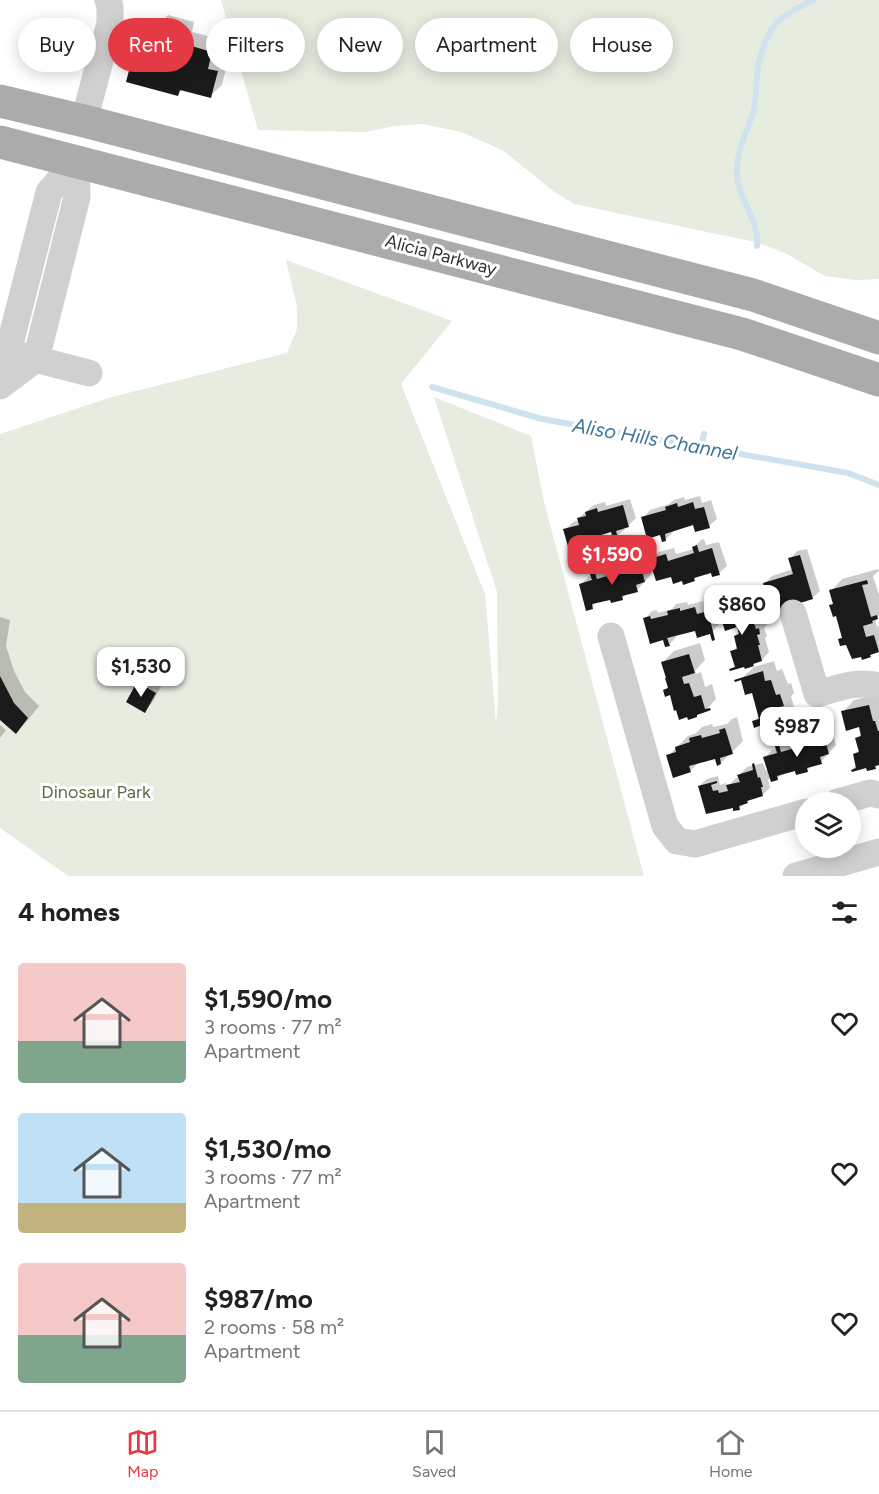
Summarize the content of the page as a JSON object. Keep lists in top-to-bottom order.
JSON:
{
  "streets": {
    "main road": ["Alicia Parkway"]
  },
  "water": ["Aliso Hills Channel"],
  "parks": ["Dinosaur Park"],
  "page": {
    "chip": [
      "Buy",
      "Rent",
      "Filters",
      "New",
      "Apartment",
      "House"
    ],
    "price": [
      "$1,590",
      "$860",
      "$1,530",
      "$987"
    ],
    "heading": "4 homes",
    "list": [
      {
        "name": "$1,590/mo",
        "note": "3 rooms · 77 m² · Apartment"
      },
      {
        "name": "$1,530/mo",
        "note": "3 rooms · 77 m² · Apartment"
      },
      {
        "name": "$987/mo",
        "note": "2 rooms · 58 m² · Apartment"
      }
    ],
    "tabs": ["Map", "Saved", "Home"]
  }
}
